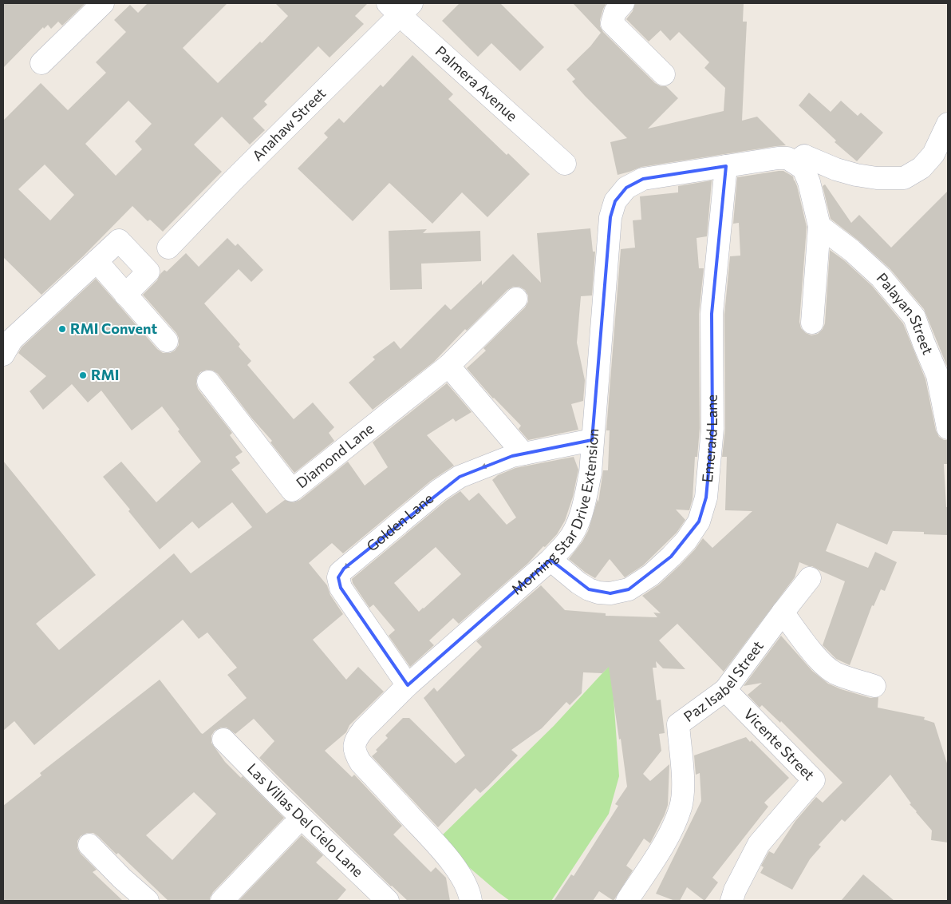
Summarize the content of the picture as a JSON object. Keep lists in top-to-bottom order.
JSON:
{
  "streets": {
    "street": [
      "Palmera Avenue",
      "Anahaw Street",
      "Palayan Street",
      "Emerald Lane",
      "Diamond Lane",
      "Morning Star Drive Extension",
      "Golden Lane",
      "Paz Isabel Street",
      "Vicente Street",
      "Las Villas Del Cielo Lane"
    ]
  },
  "crossings": [
    ["Palmera Avenue", "Anahaw Street"],
    ["Emerald Lane", "Morning Star Drive Extension"],
    ["Morning Star Drive Extension", "Golden Lane"],
    ["Paz Isabel Street", "Vicente Street"]
  ],
  "places": ["RMI Convent", "RMI"]
}
